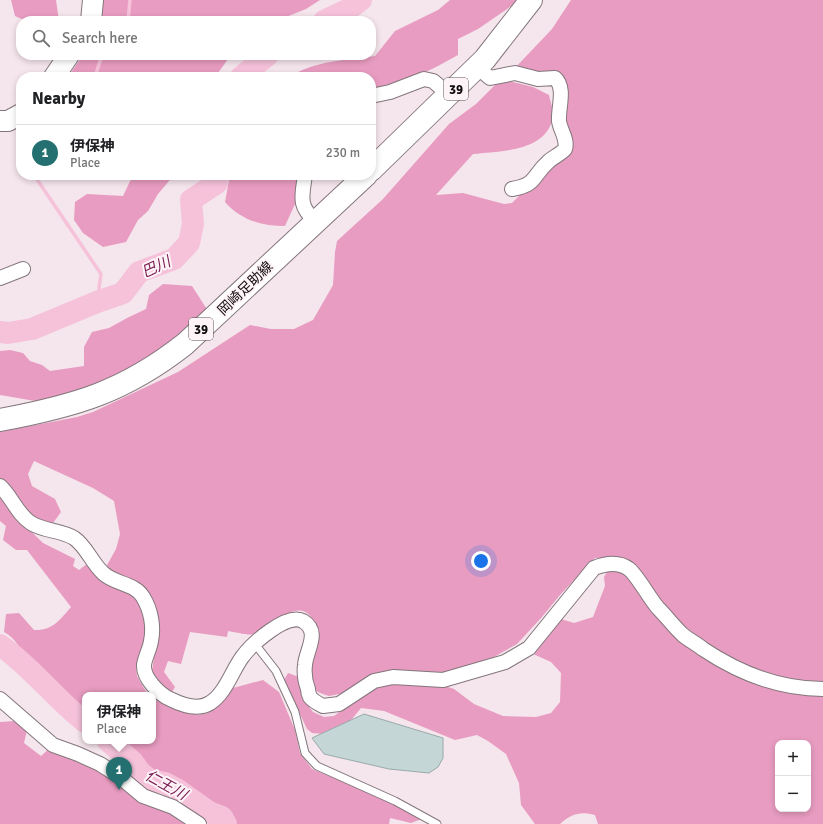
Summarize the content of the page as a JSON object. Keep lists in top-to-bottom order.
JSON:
{
  "streets": {
    "main road": ["39", "岡崎足助線"]
  },
  "water": ["巴川", "仁王川"],
  "page": {
    "search": "Search here",
    "heading": "Nearby",
    "list": [
      {
        "mark": "1",
        "name": "伊保神",
        "note": "Place",
        "value": "230 m"
      }
    ],
    "popup": ["伊保神", "Place"],
    "map_buttons": ["+", "−"],
    "pins": "1"
  }
}
